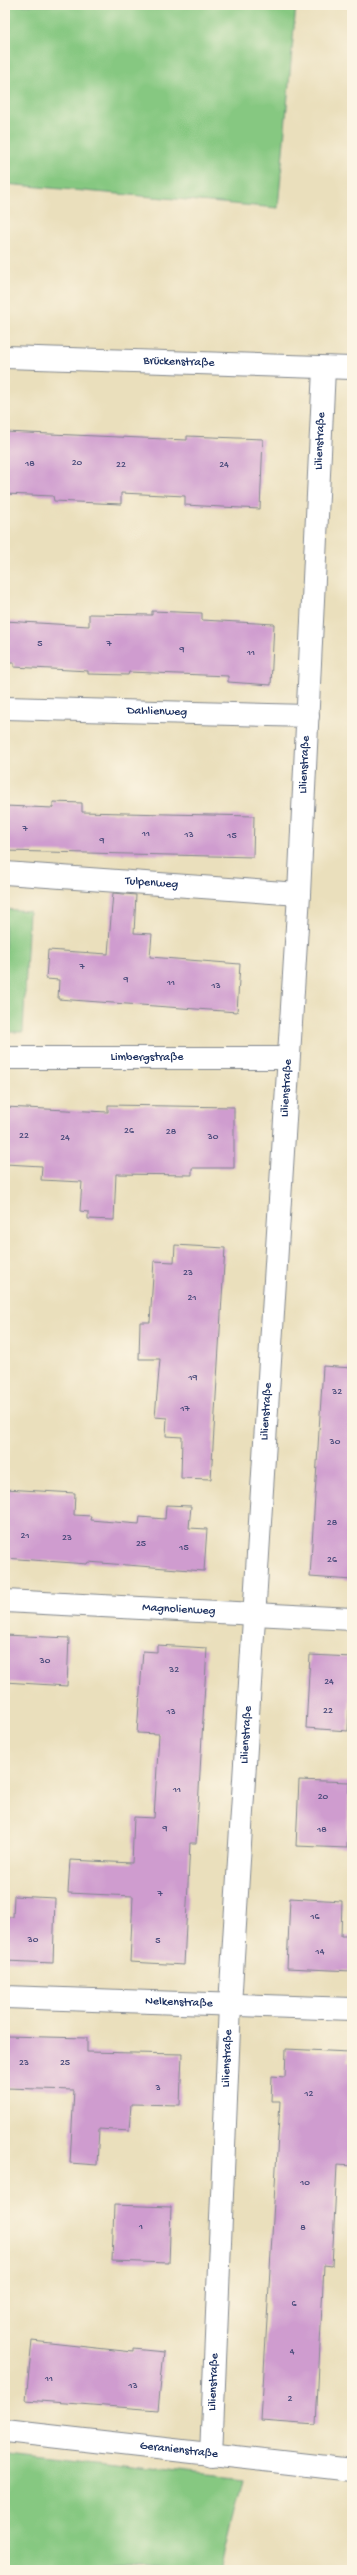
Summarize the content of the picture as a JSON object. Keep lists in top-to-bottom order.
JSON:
{
  "streets": {
    "street": [
      "Brückenstraße",
      "Lilienstraße",
      "Dahlienweg",
      "Tulpenweg",
      "Limbergstraße",
      "Magnolienweg",
      "Nelkenstraße",
      "Geranienstraße"
    ]
  },
  "crossings": [
    ["Brückenstraße", "Lilienstraße"],
    ["Lilienstraße", "Dahlienweg"],
    ["Lilienstraße", "Tulpenweg"],
    ["Lilienstraße", "Limbergstraße"],
    ["Lilienstraße", "Magnolienweg"],
    ["Lilienstraße", "Nelkenstraße"],
    ["Lilienstraße", "Geranienstraße"]
  ],
  "house_numbers": [
    "20",
    "18",
    "22",
    "24",
    "5",
    "7",
    "9",
    "11",
    "7",
    "11",
    "13",
    "15",
    "9",
    "7",
    "9",
    "11",
    "13",
    "26",
    "28",
    "22",
    "30",
    "24",
    "23",
    "21",
    "19",
    "32",
    "17",
    "30",
    "28",
    "21",
    "23",
    "25",
    "15",
    "26",
    "30",
    "32",
    "24",
    "22",
    "13",
    "11",
    "20",
    "9",
    "18",
    "7",
    "16",
    "30",
    "5",
    "14",
    "23",
    "25",
    "3",
    "12",
    "10",
    "1",
    "8",
    "6",
    "4",
    "11",
    "13",
    "2"
  ]
}
